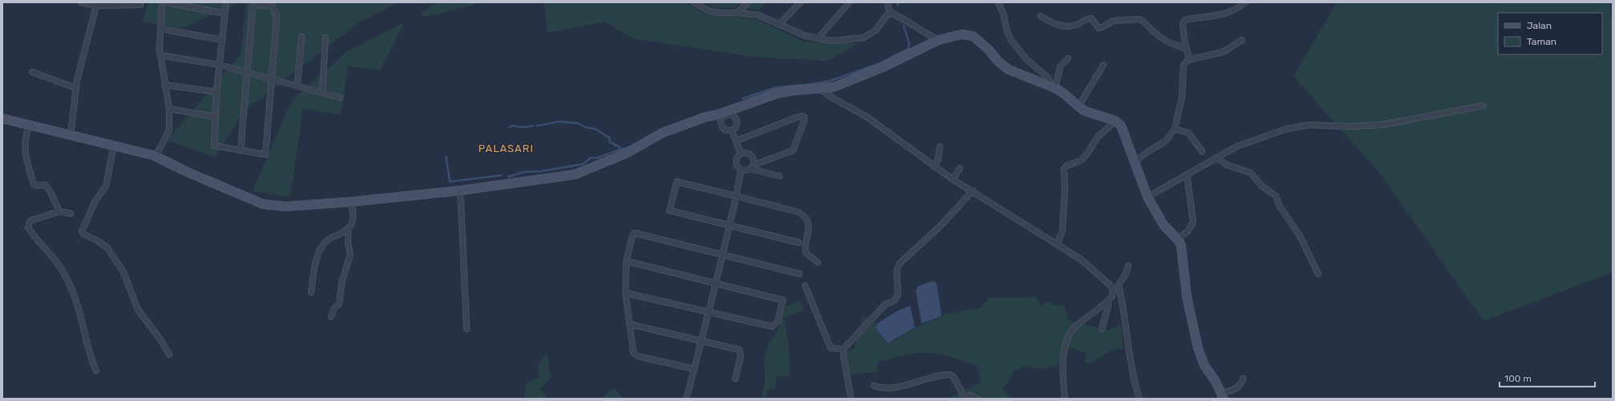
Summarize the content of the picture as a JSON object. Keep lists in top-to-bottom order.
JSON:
{
  "districts": ["PALASARI"],
  "legend": ["Jalan", "Taman"],
  "scale_bar": "100 m"
}
